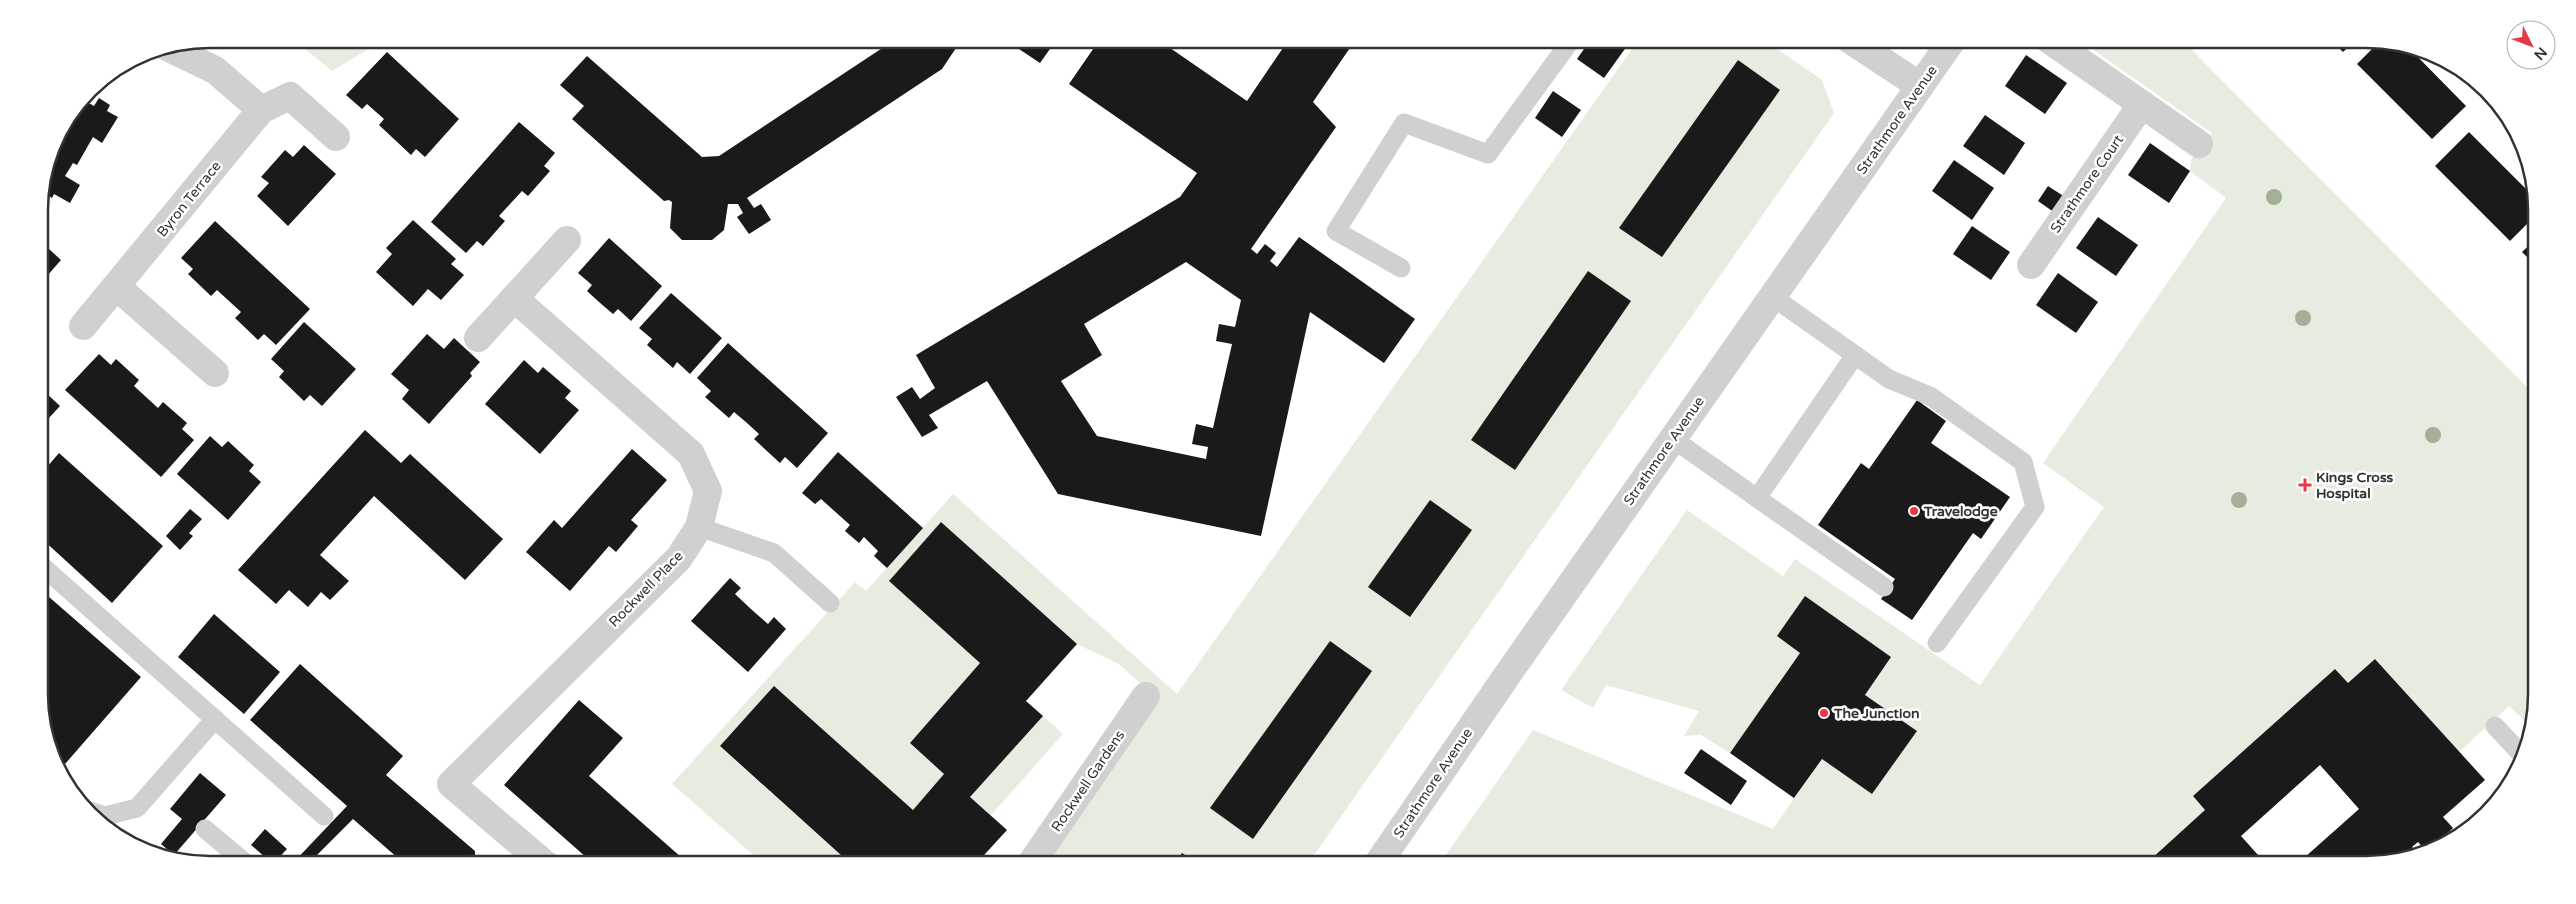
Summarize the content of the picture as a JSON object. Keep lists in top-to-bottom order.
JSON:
{
  "streets": {
    "street": [
      "Strathmore Avenue",
      "Strathmore Court",
      "Byron Terrace",
      "Rockwell Place",
      "Rockwell Gardens"
    ]
  },
  "places": {
    "health": ["Kings Cross Hospital"],
    "other": ["Travelodge", "The Junction"]
  },
  "north": "bottom right"
}
